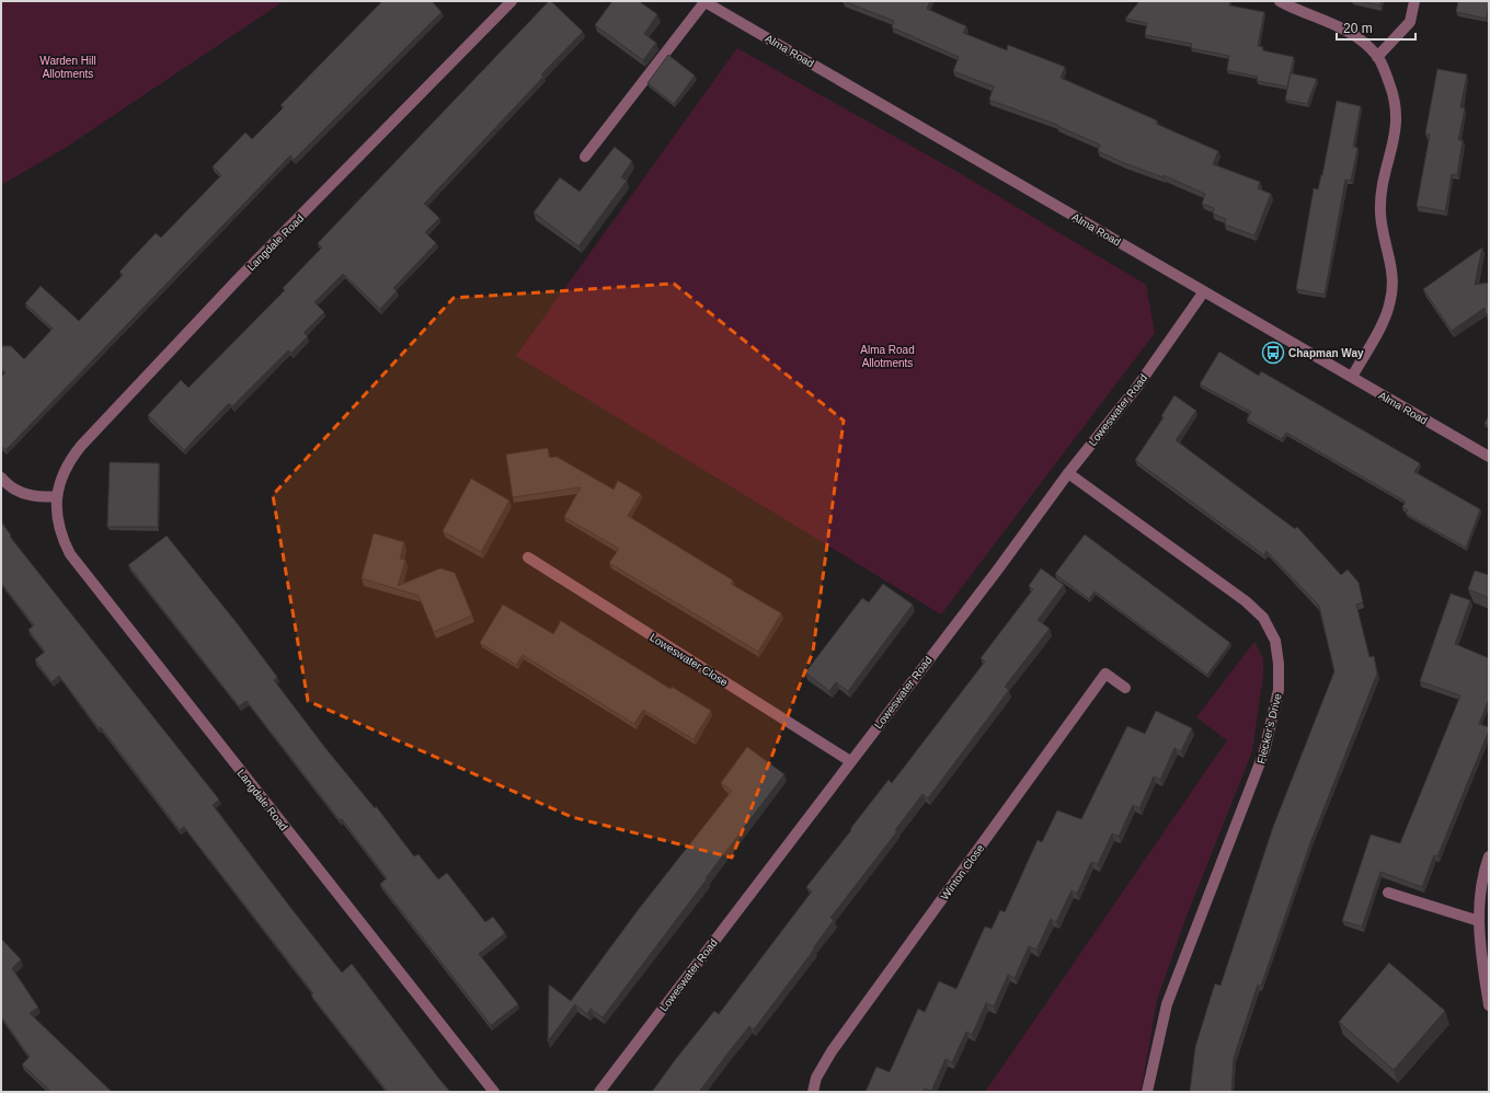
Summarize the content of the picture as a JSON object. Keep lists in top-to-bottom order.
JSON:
{
  "streets": {
    "street": [
      "Alma Road",
      "Langdale Road",
      "Loweswater Road",
      "Loweswater Close",
      "Flecker's Drive",
      "Winton Close"
    ]
  },
  "crossings": [
    ["Alma Road", "Loweswater Road"],
    ["Loweswater Road", "Loweswater Close"],
    ["Loweswater Road", "Flecker's Drive"]
  ],
  "parks": ["Warden Hill Allotments", "Alma Road Allotments"],
  "places": {
    "bus stop": ["Chapman Way"]
  },
  "scale_bar": "20 m"
}
